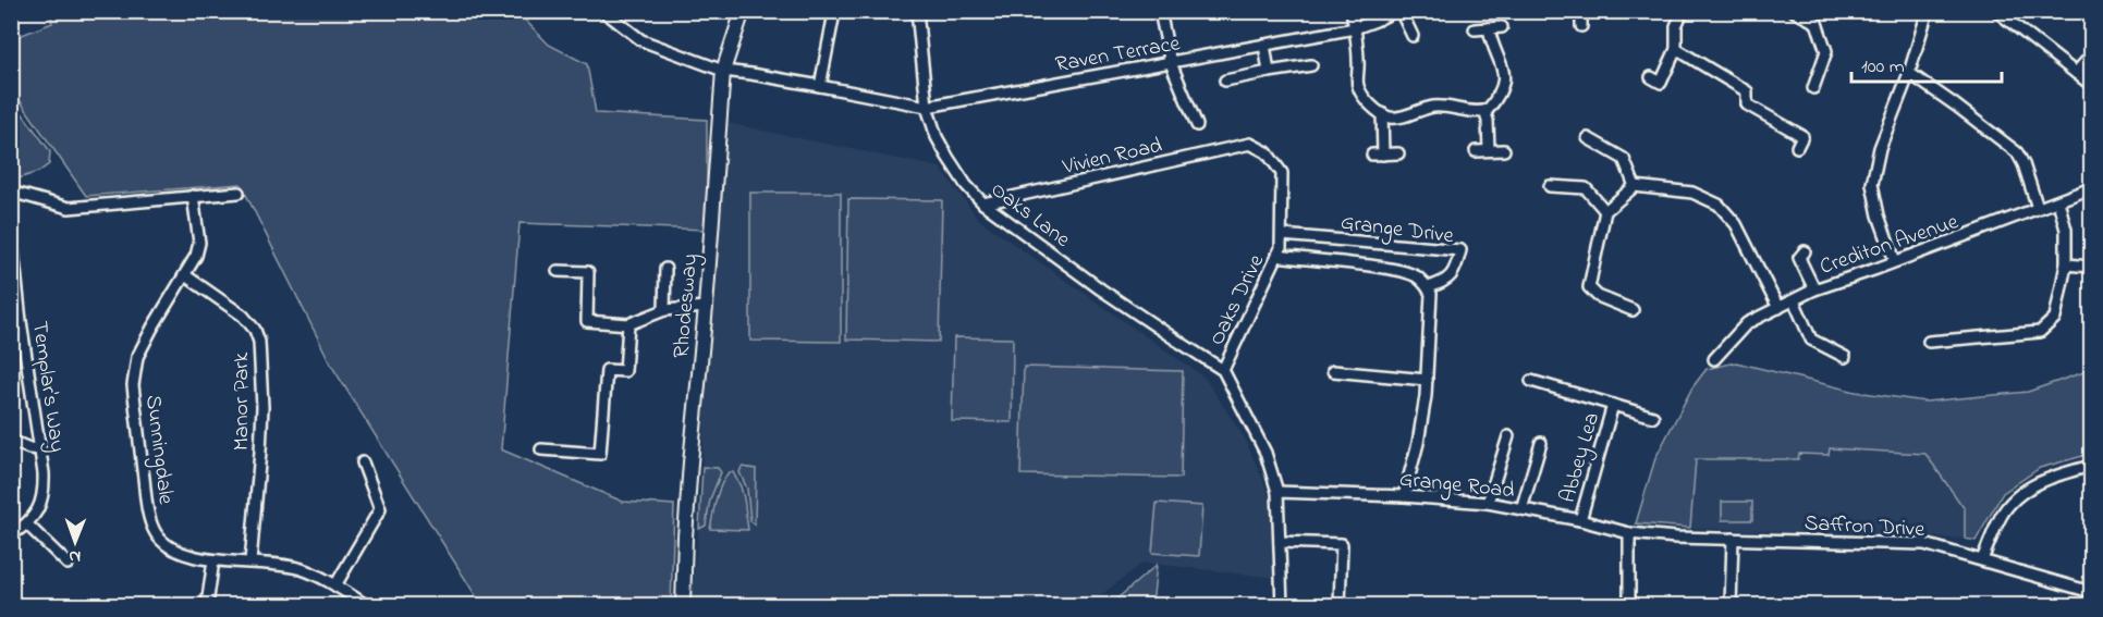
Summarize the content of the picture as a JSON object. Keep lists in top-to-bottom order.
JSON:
{
  "streets": {
    "street": [
      "Raven Terrace",
      "Vivien Road",
      "Oaks Lane",
      "Grange Drive",
      "Crediton Avenue",
      "Oaks Drive",
      "Rhodesway",
      "Templar's Way",
      "Manor Park",
      "Sunningdale",
      "Abbey Lea",
      "Grange Road",
      "Saffron Drive"
    ]
  },
  "crossings": [
    ["Raven Terrace", "Oaks Lane"],
    ["Vivien Road", "Oaks Lane"],
    ["Vivien Road", "Oaks Drive"],
    ["Oaks Lane", "Oaks Drive"],
    ["Grange Drive", "Oaks Drive"],
    ["Manor Park", "Sunningdale"],
    ["Abbey Lea", "Grange Road"],
    ["Grange Road", "Saffron Drive"]
  ],
  "scale_bar": "100 m",
  "north": "bottom"
}
